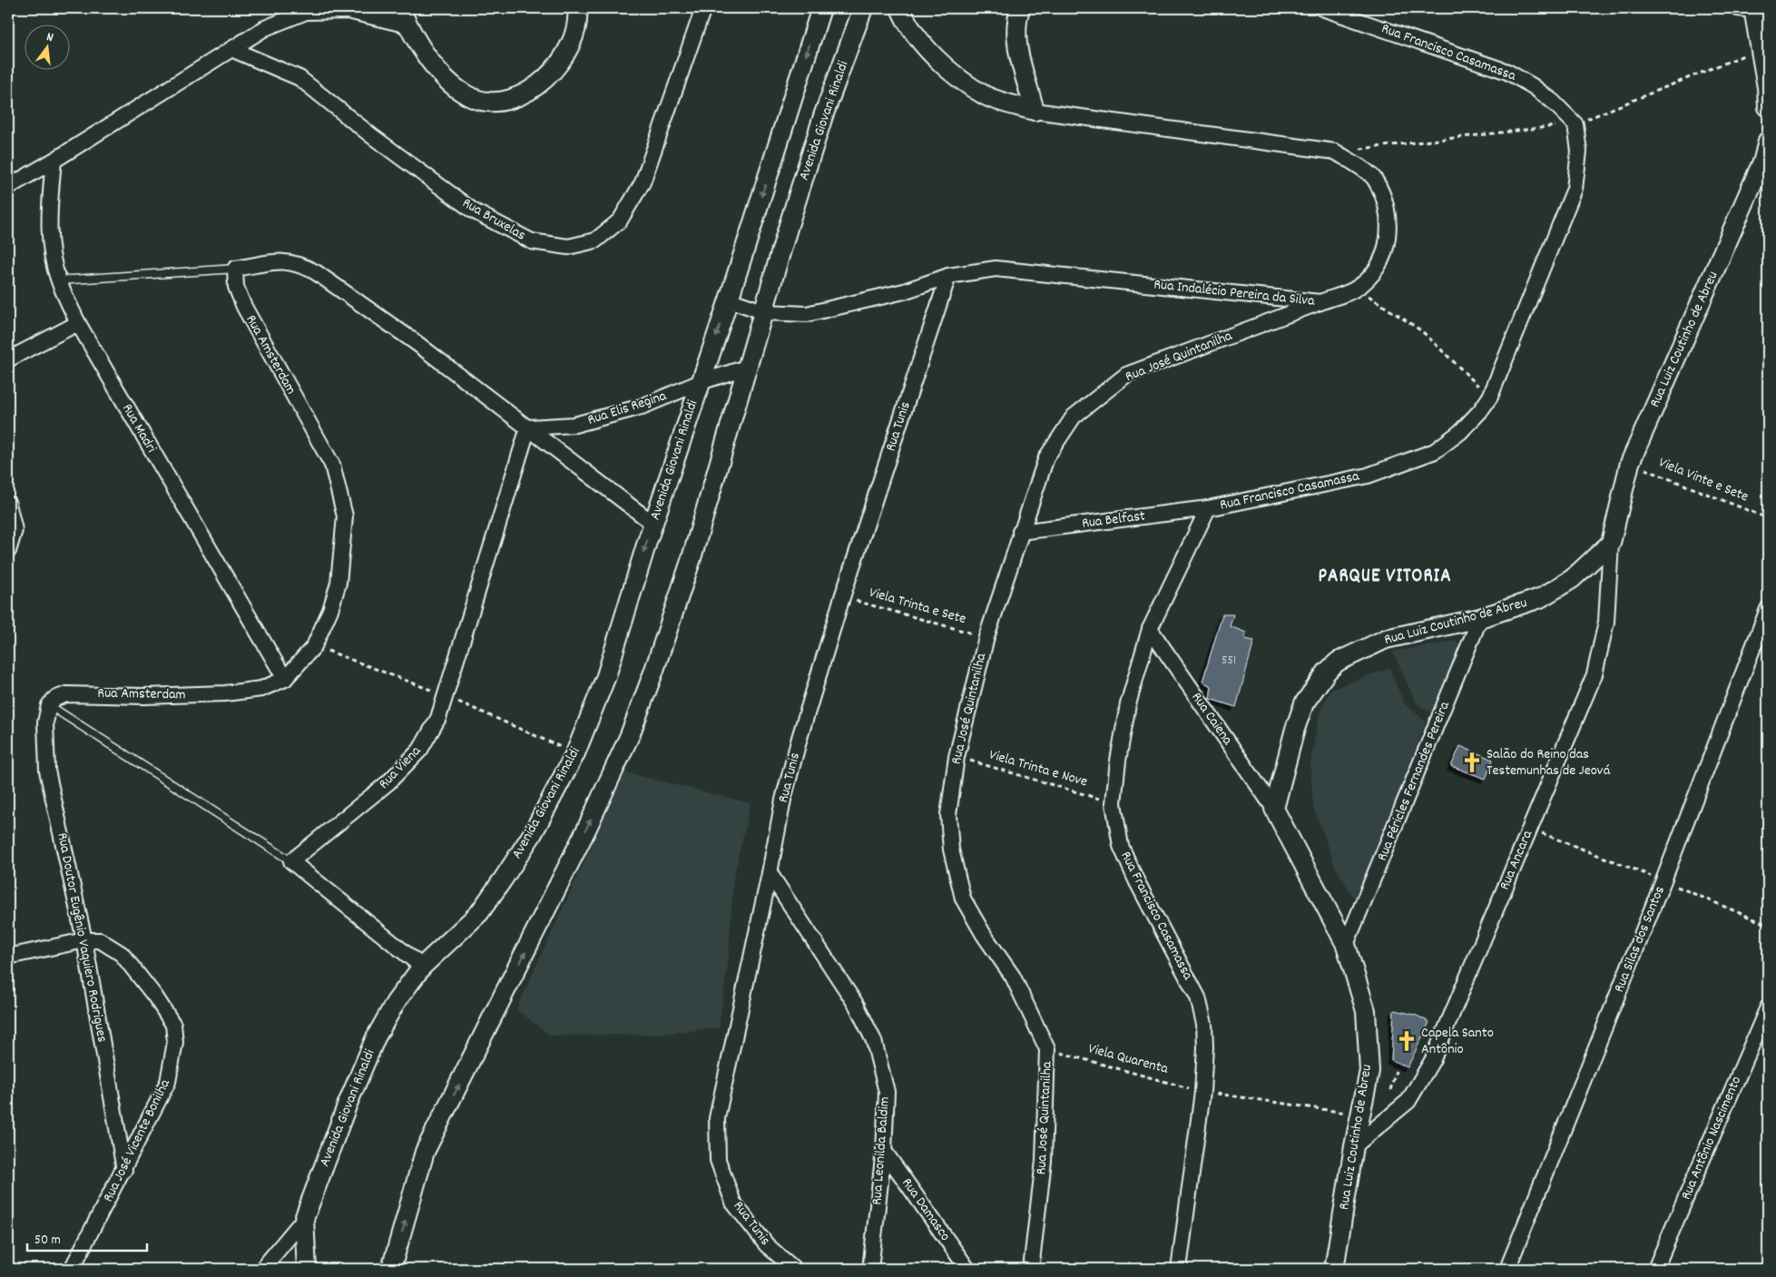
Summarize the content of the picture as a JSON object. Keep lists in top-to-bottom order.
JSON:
{
  "streets": {
    "street": [
      "Rua Francisco Casamassa",
      "Avenida Giovani Rinaldi",
      "Rua Bruxelas",
      "Rua Indalécio Pereira da Silva",
      "Rua Luiz Coutinho de Abreu",
      "Rua Amsterdam",
      "Rua José Quintanilha",
      "Rua Elis Regina",
      "Rua Tunis",
      "Rua Madri",
      "Rua Belfast",
      "Rua Caiena",
      "Rua Viena",
      "Rua Péricles Fernandes Pereira",
      "Rua Ancara",
      "Rua Doutor Eugênio Vaquiero Rodrigues",
      "Rua Silas dos Santos",
      "Rua Antônio Nascimento",
      "Rua José Vicente Bonilha",
      "Rua Leonilda Baldim",
      "Rua Damasco"
    ],
    "path": [
      "Viela Vinte e Sete",
      "Viela Trinta e Sete",
      "Viela Trinta e Nove",
      "Viela Quarenta"
    ]
  },
  "crossings": [
    ["Rua Francisco Casamassa", "Rua Belfast"],
    ["Rua Francisco Casamassa", "Rua Caiena"],
    ["Rua Francisco Casamassa", "Viela Trinta e Nove"],
    ["Rua Francisco Casamassa", "Viela Quarenta"],
    ["Avenida Giovani Rinaldi", "Rua Indalécio Pereira da Silva"],
    ["Avenida Giovani Rinaldi", "Rua Elis Regina"],
    ["Rua Indalécio Pereira da Silva", "Rua José Quintanilha"],
    ["Rua Indalécio Pereira da Silva", "Rua Tunis"],
    ["Rua Luiz Coutinho de Abreu", "Viela Vinte e Sete"],
    ["Rua Luiz Coutinho de Abreu", "Rua Caiena"],
    ["Rua Luiz Coutinho de Abreu", "Rua Péricles Fernandes Pereira"],
    ["Rua Luiz Coutinho de Abreu", "Rua Ancara"],
    ["Rua Luiz Coutinho de Abreu", "Viela Quarenta"],
    ["Rua Amsterdam", "Rua Madri"],
    ["Rua Amsterdam", "Rua Doutor Eugênio Vaquiero Rodrigues"],
    ["Rua José Quintanilha", "Rua Belfast"],
    ["Rua José Quintanilha", "Viela Trinta e Sete"],
    ["Rua José Quintanilha", "Viela Trinta e Nove"],
    ["Rua José Quintanilha", "Viela Quarenta"],
    ["Rua Elis Regina", "Rua Viena"],
    ["Rua Tunis", "Viela Trinta e Sete"],
    ["Rua Tunis", "Rua Leonilda Baldim"],
    ["Rua Doutor Eugênio Vaquiero Rodrigues", "Rua José Vicente Bonilha"],
    ["Rua Leonilda Baldim", "Rua Damasco"]
  ],
  "districts": ["PARQUE VITORIA"],
  "places": {
    "church": ["Salão do Reino das Testemunhas de Jeová", "Capela Santo Antônio"]
  },
  "house_numbers": ["551"],
  "scale_bar": "50 m",
  "north": "top"
}
